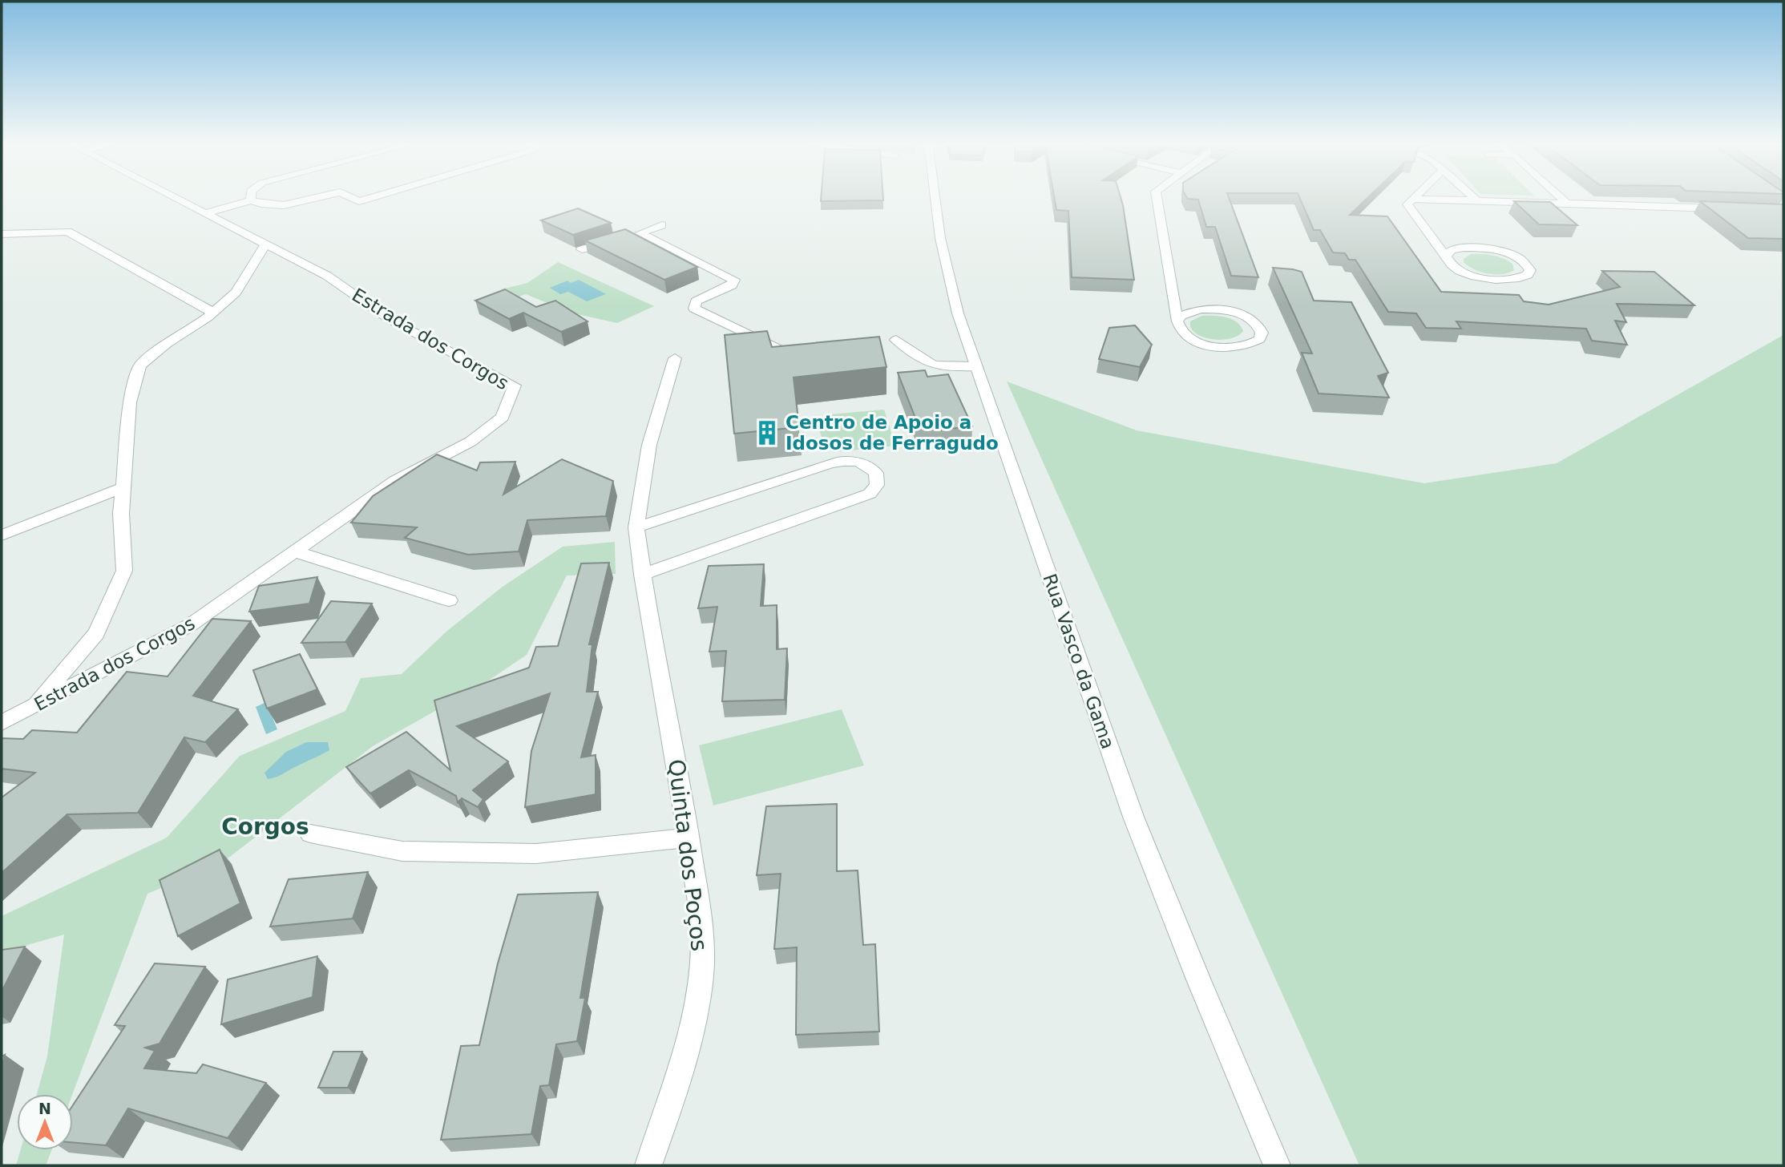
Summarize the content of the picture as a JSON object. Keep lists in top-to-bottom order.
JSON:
{
  "streets": {
    "street": ["Estrada dos Corgos", "Rua Vasco da Gama", "Quinta dos Poços"]
  },
  "districts": ["Corgos"],
  "places": {
    "building": ["Centro de Apoio a Idosos de Ferragudo"]
  },
  "north": "top"
}
